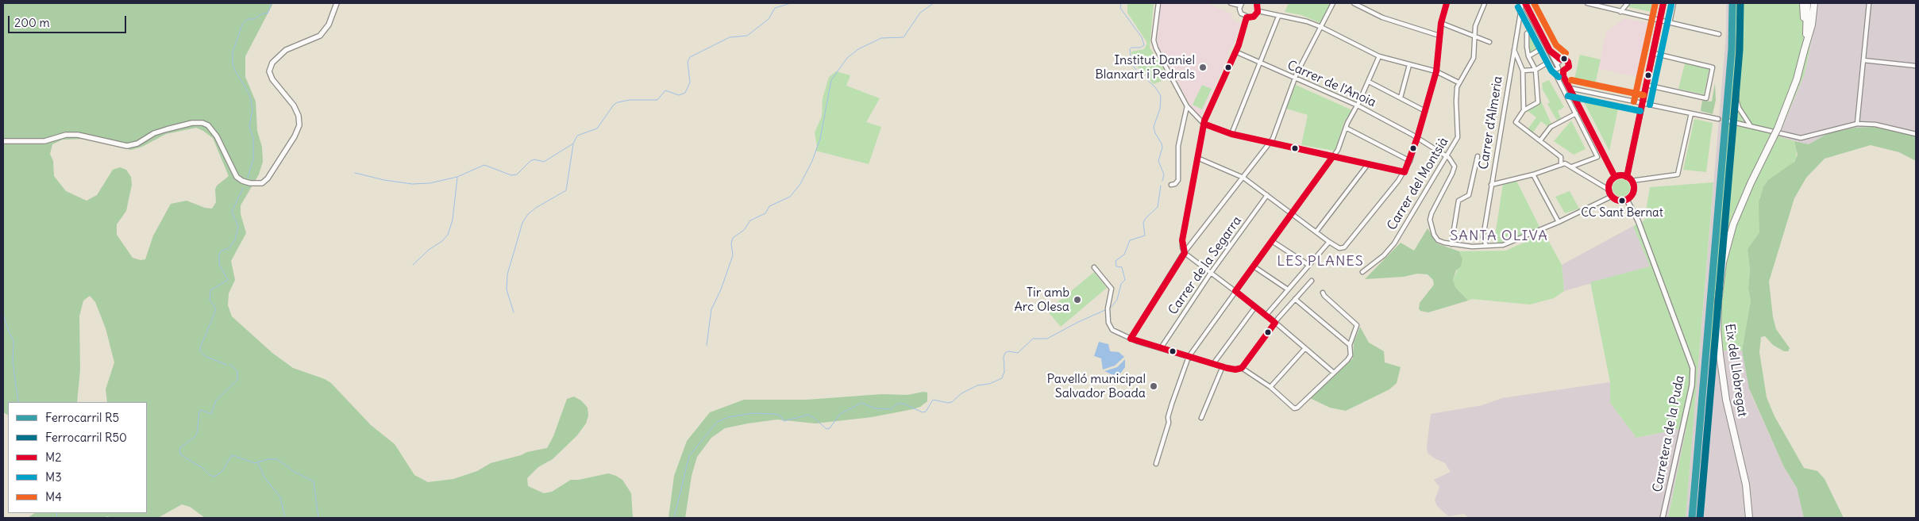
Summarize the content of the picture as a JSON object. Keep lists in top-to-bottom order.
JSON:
{
  "streets": {
    "main road": ["Eix del Llobregat"],
    "street": [
      "Carrer de l'Anoia",
      "Carrer d'Almeria",
      "Carrer del Montsià",
      "Carrer de la Segarra",
      "Carretera de la Puda"
    ]
  },
  "crossings": [
    ["Carrer de l'Anoia", "Carrer del Montsià"]
  ],
  "districts": ["SANTA OLIVA", "LES PLANES"],
  "places": [
    "Institut Daniel Blanxart i Pedrals",
    "CC Sant Bernat",
    "Tir amb Arc Olesa",
    "Pavelló municipal Salvador Boada"
  ],
  "lines": [
    "rail line R5",
    "rail line R50",
    "transit line M2",
    "transit line M4",
    "transit line M3"
  ],
  "legend": [
    "Ferrocarril R5",
    "Ferrocarril R50",
    "M2",
    "M3",
    "M4"
  ],
  "scale_bar": "200 m"
}
